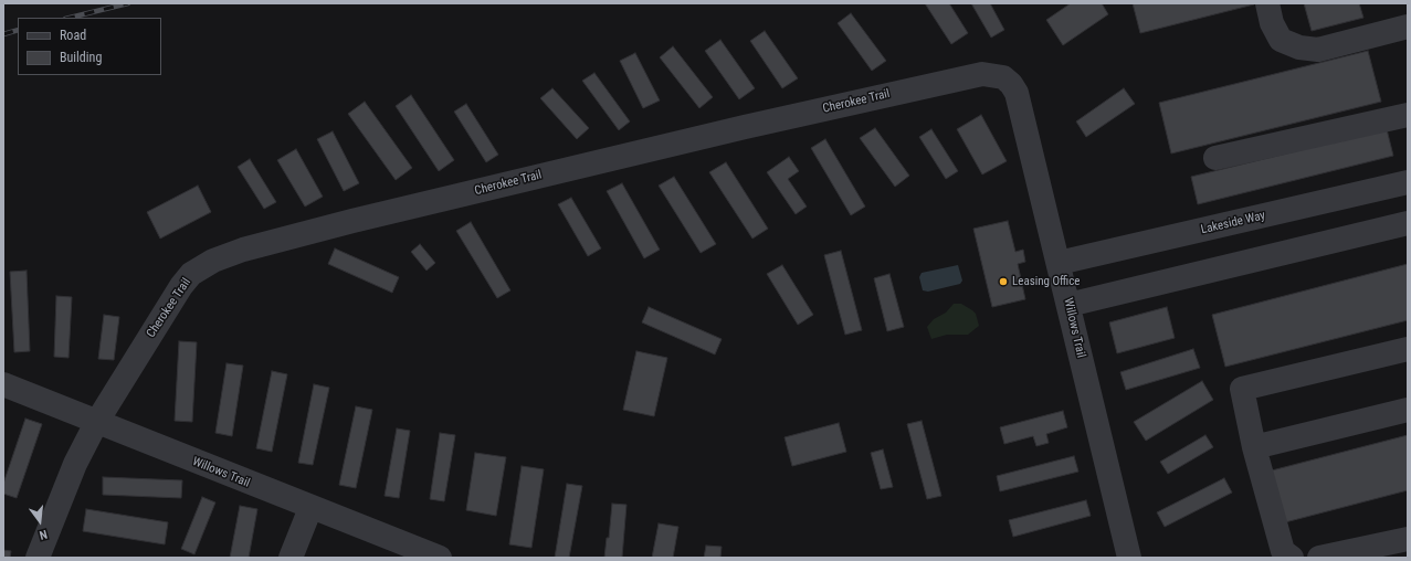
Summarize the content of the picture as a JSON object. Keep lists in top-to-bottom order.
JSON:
{
  "streets": {
    "street": ["Cherokee Trail", "Lakeside Way", "Willows Trail"]
  },
  "crossings": [
    ["Cherokee Trail", "Willows Trail"],
    ["Lakeside Way", "Willows Trail"]
  ],
  "places": ["Leasing Office"],
  "legend": ["Road", "Building"],
  "north": "bottom"
}
